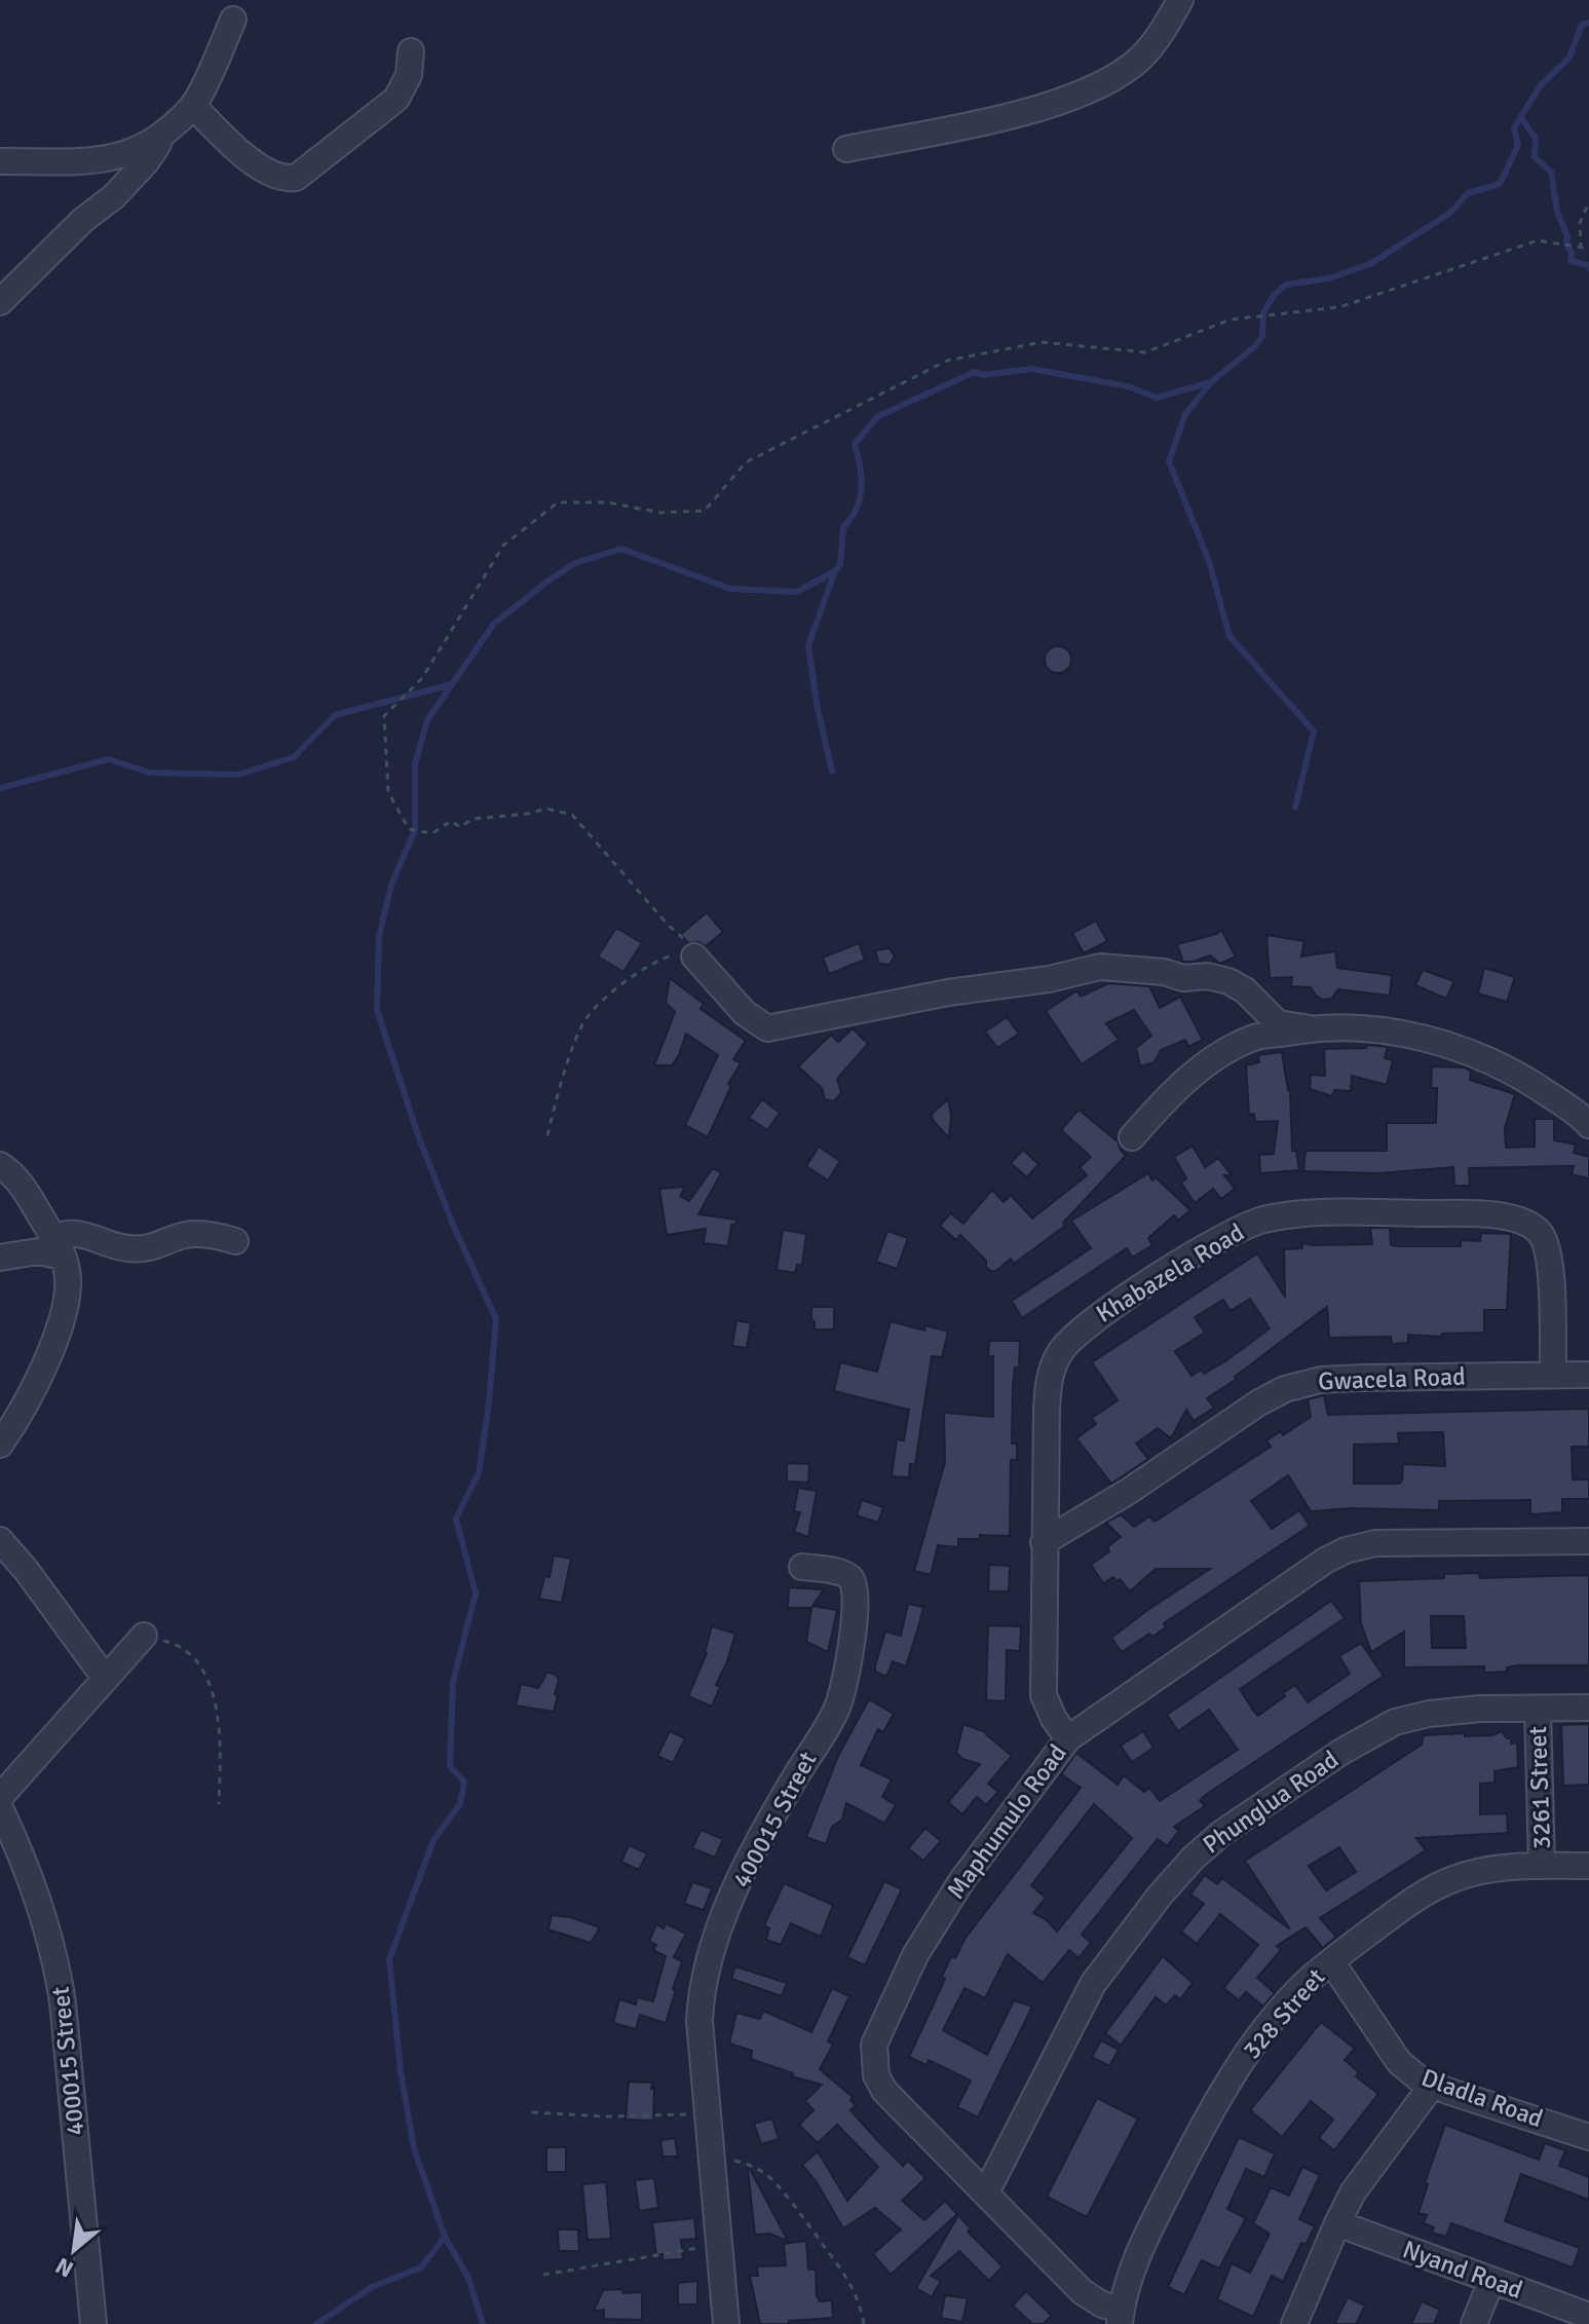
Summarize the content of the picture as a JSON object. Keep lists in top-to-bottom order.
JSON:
{
  "streets": {
    "street": [
      "Khabazela Road",
      "Gwacela Road",
      "3261 Street",
      "Phunglua Road",
      "400015 Street",
      "Maphumulo Road",
      "328 Street",
      "Dladla Road",
      "Nyand Road"
    ]
  },
  "crossings": [
    ["Khabazela Road", "Gwacela Road"],
    ["Khabazela Road", "Maphumulo Road"],
    ["3261 Street", "Phunglua Road"],
    ["3261 Street", "328 Street"],
    ["Phunglua Road", "Maphumulo Road"],
    ["Maphumulo Road", "328 Street"],
    ["328 Street", "Dladla Road"]
  ],
  "north": "bottom left"
}
